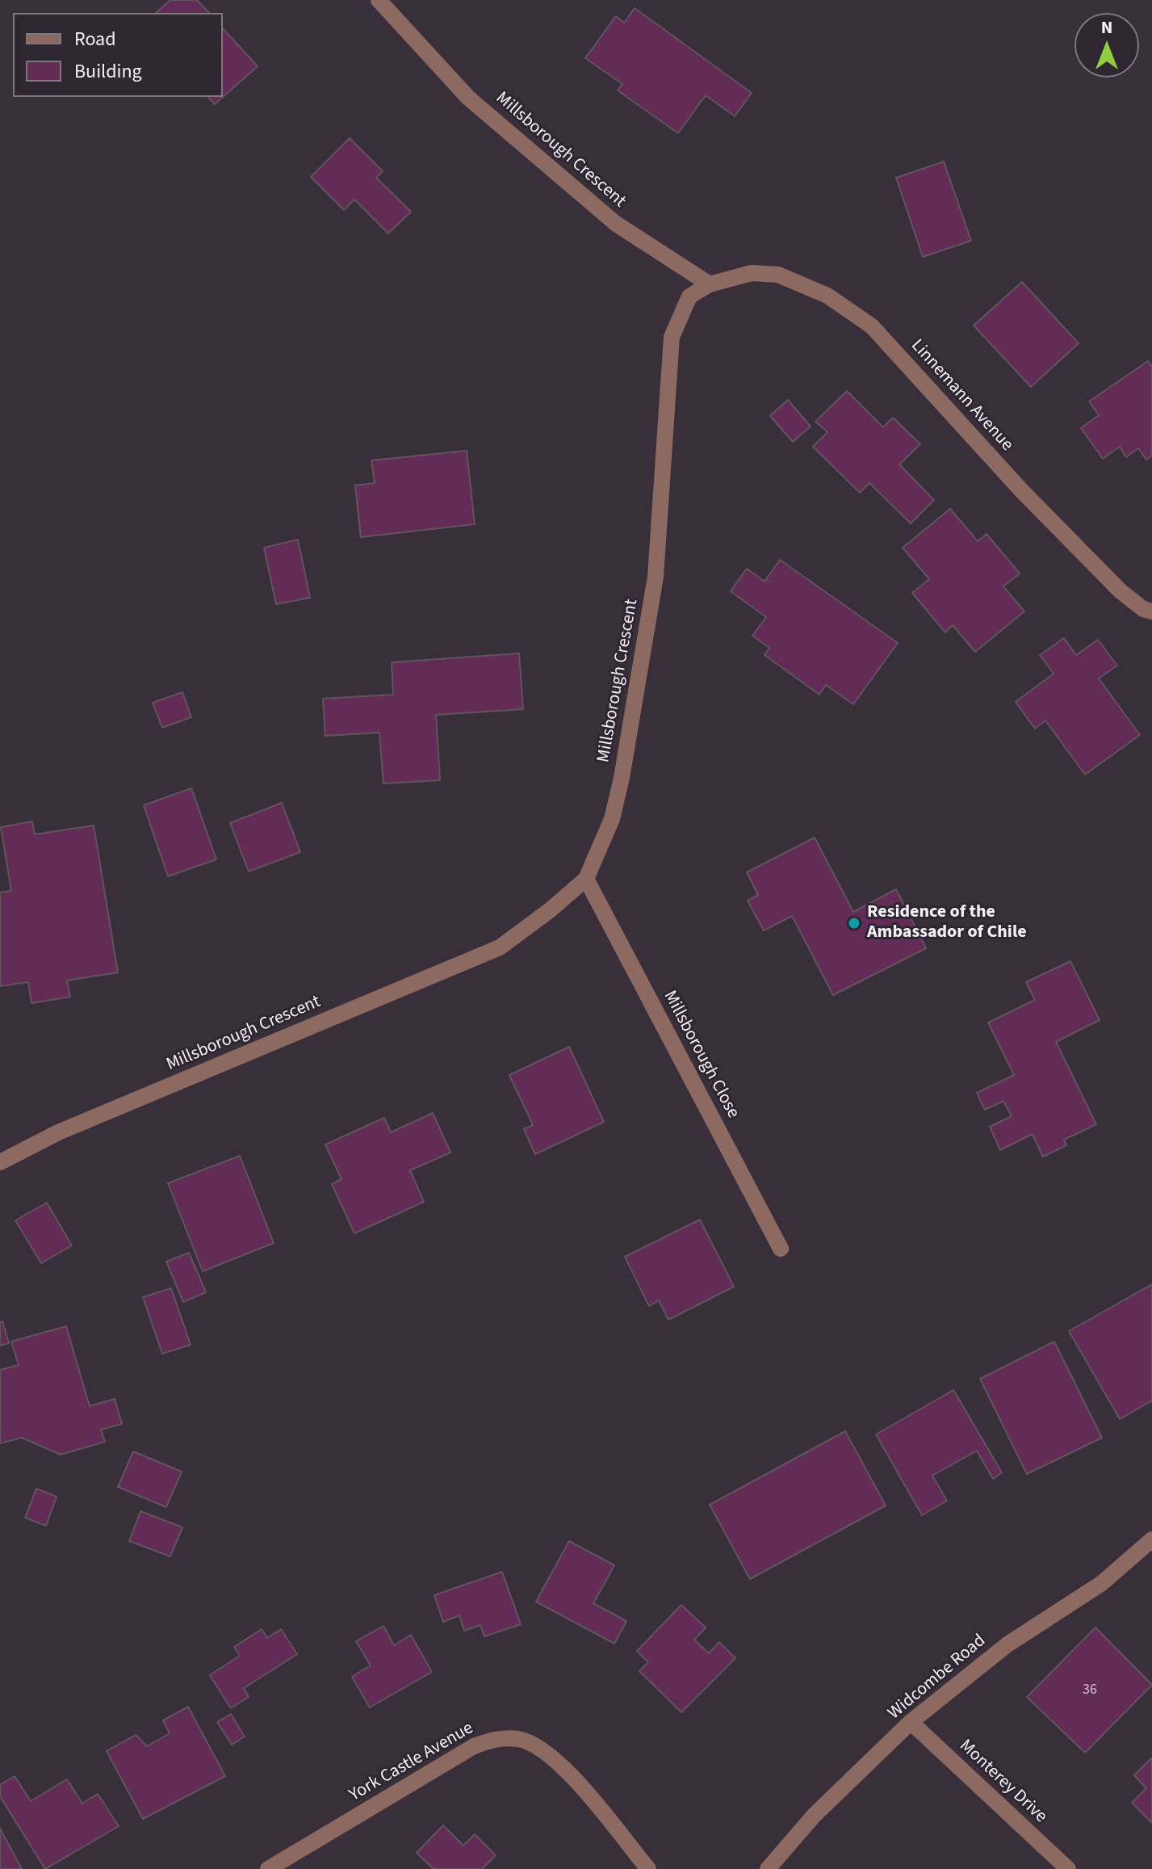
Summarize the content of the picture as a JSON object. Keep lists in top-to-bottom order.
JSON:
{
  "streets": {
    "street": [
      "Millsborough Crescent",
      "Linnemann Avenue",
      "Millsborough Close",
      "Widcombe Road",
      "York Castle Avenue",
      "Monterey Drive"
    ]
  },
  "crossings": [
    ["Millsborough Crescent", "Linnemann Avenue"],
    ["Millsborough Crescent", "Millsborough Close"],
    ["Widcombe Road", "Monterey Drive"]
  ],
  "places": ["Residence of the Ambassador of Chile"],
  "house_numbers": ["36"],
  "legend": ["Road", "Building"],
  "north": "top"
}
